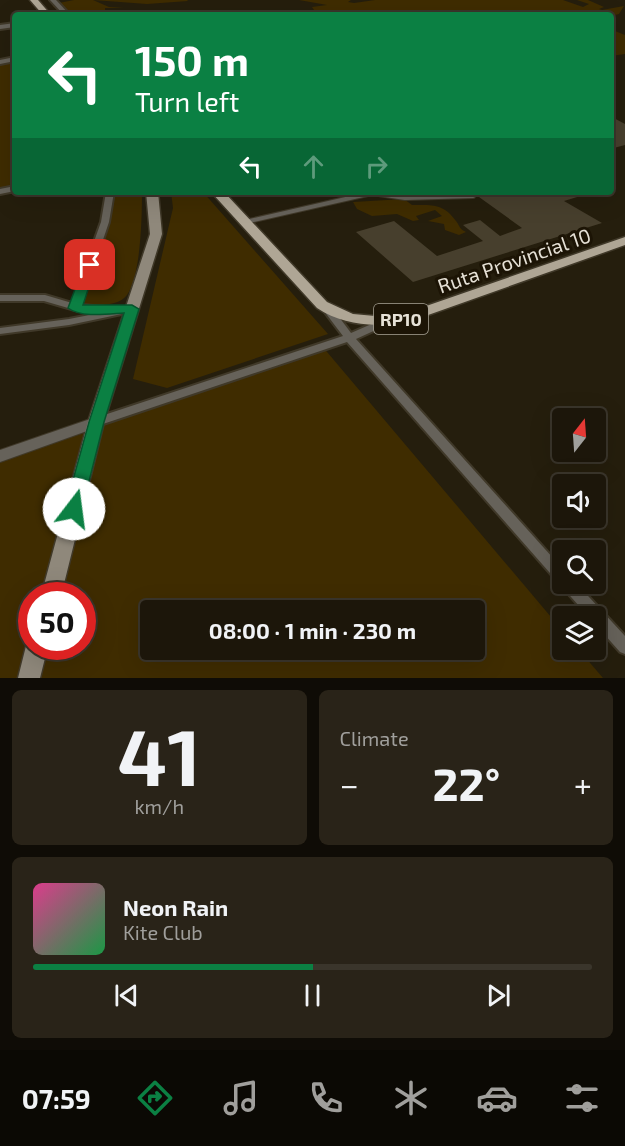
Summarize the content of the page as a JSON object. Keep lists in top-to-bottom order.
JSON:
{
  "streets": {
    "main road": ["Ruta Provincial 10", "RP10"]
  },
  "north": "top",
  "page": {
    "turn": ["150 m", "Turn left"],
    "limit": "50",
    "trip": "08:00 · 1 min · 230 m",
    "tile": [
      ["41", "km/h"],
      "Climate"
    ],
    "heat": ["−", "22°", "+"],
    "song": ["Neon Rain", "Kite Club"],
    "tabs": "07:59"
  }
}
